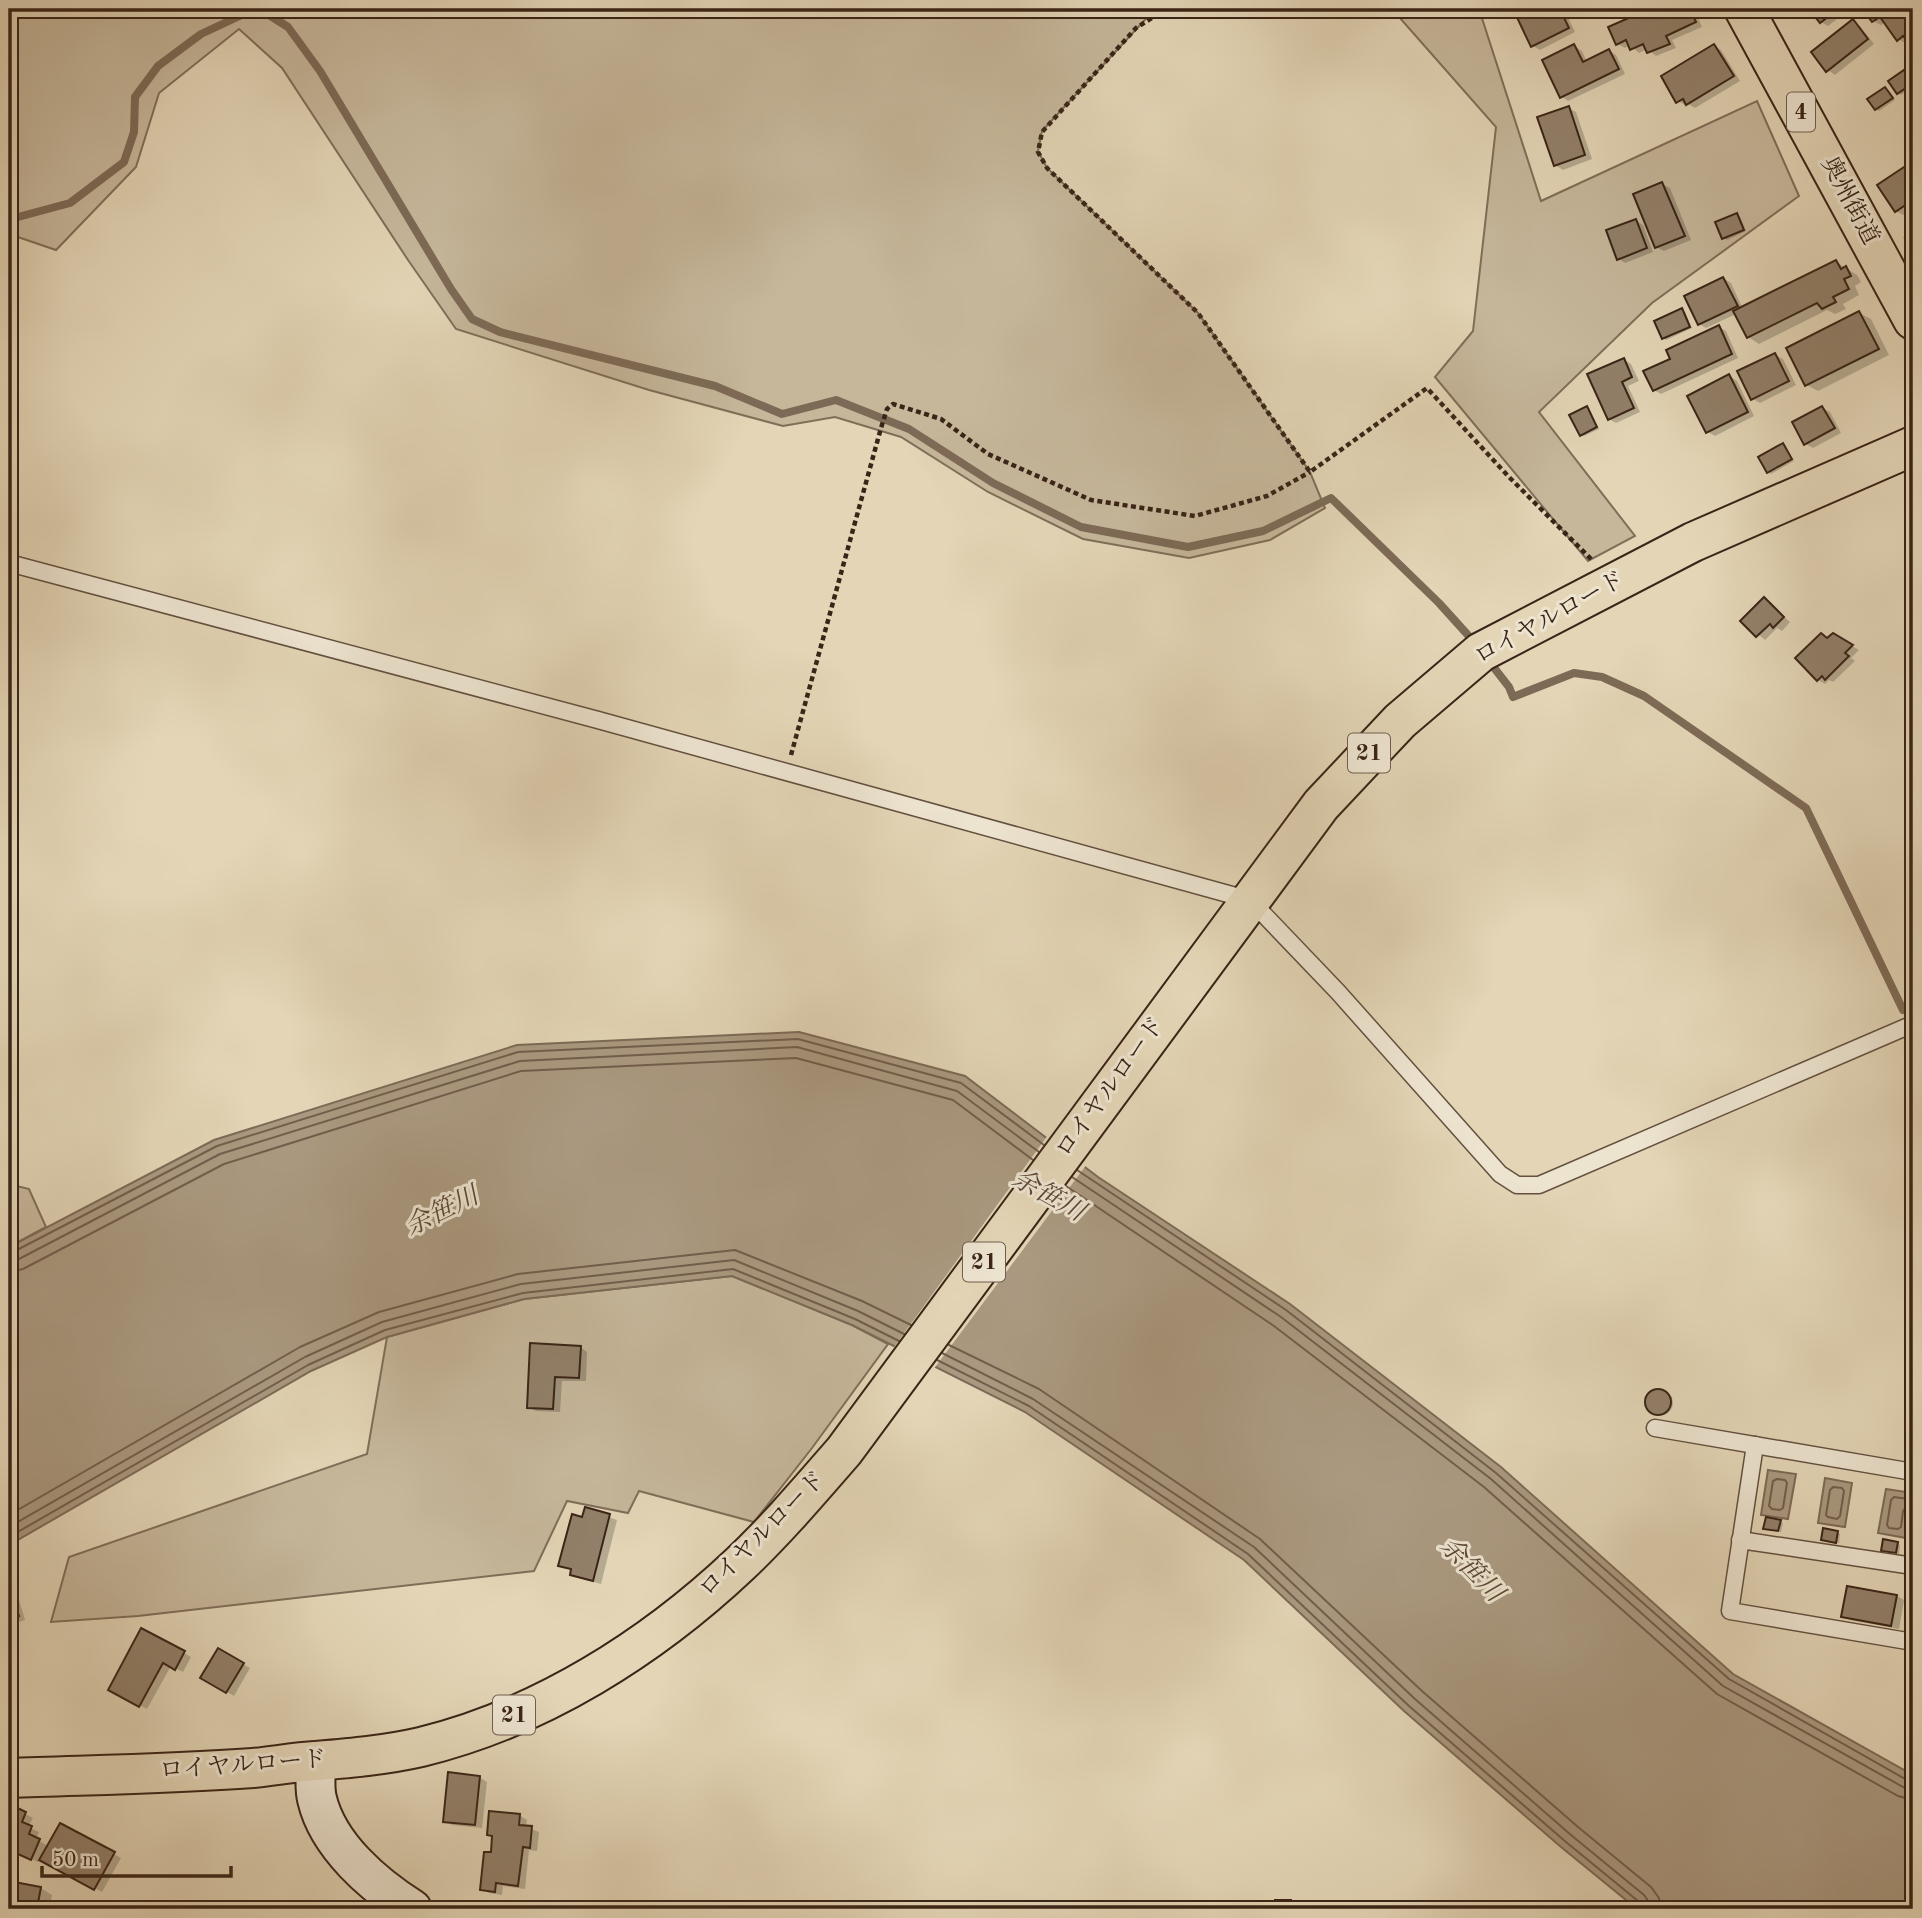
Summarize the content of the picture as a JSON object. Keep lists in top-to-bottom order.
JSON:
{
  "streets": {
    "main road": [
      "4",
      "奥州街道",
      "ロイヤルロード",
      "21"
    ]
  },
  "water": ["余笹川"],
  "scale_bar": "50 m"
}
